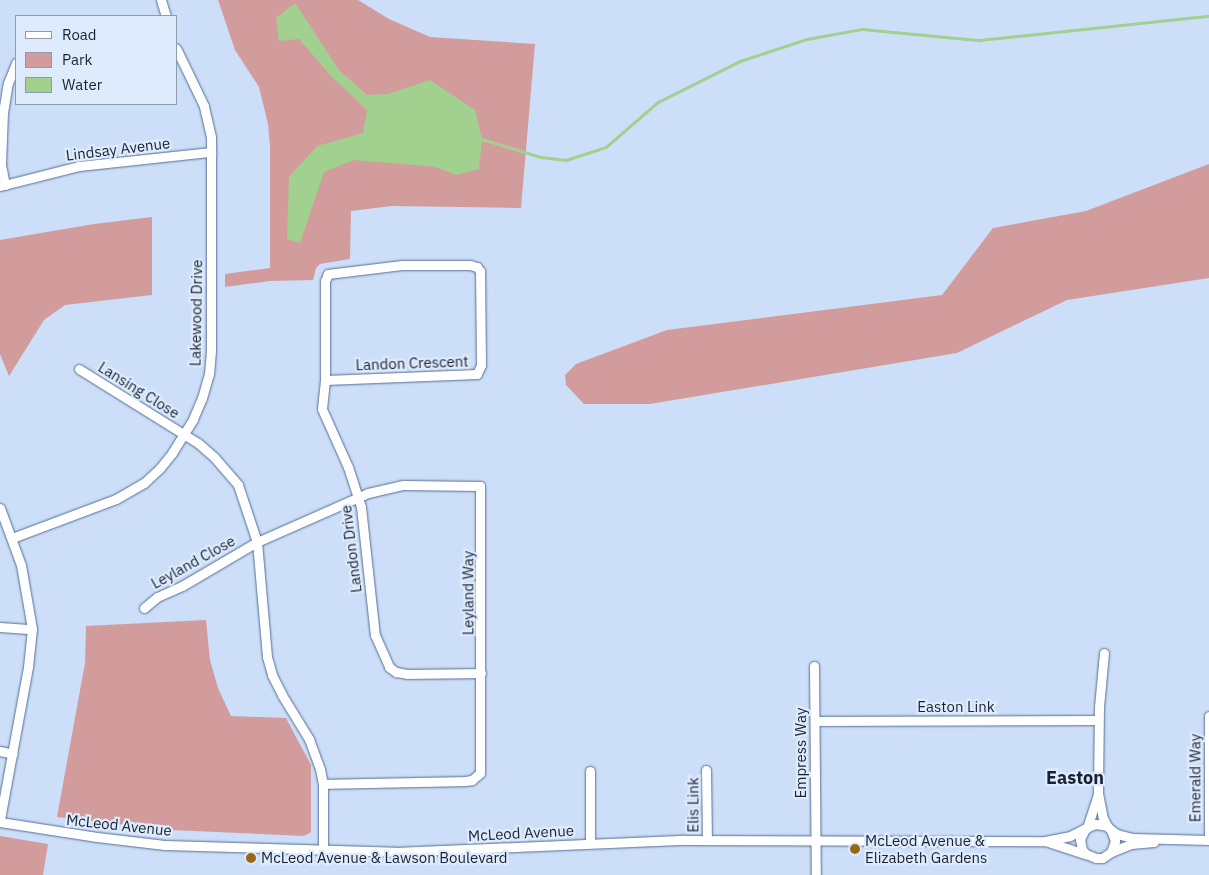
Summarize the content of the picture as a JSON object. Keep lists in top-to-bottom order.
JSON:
{
  "streets": {
    "street": [
      "Lindsay Avenue",
      "Lakewood Drive",
      "Landon Crescent",
      "Lansing Close",
      "Landon Drive",
      "Leyland Close",
      "Leyland Way",
      "Easton Link",
      "Empress Way",
      "Emerald Way",
      "Elis Link",
      "McLeod Avenue"
    ]
  },
  "crossings": [
    ["Lindsay Avenue", "Lakewood Drive"],
    ["Lakewood Drive", "Lansing Close"],
    ["Landon Crescent", "Landon Drive"],
    ["Lansing Close", "Leyland Close"],
    ["Lansing Close", "Leyland Way"],
    ["Lansing Close", "McLeod Avenue"],
    ["Landon Drive", "Leyland Way"],
    ["Leyland Close", "Leyland Way"],
    ["Easton Link", "Empress Way"],
    ["Empress Way", "McLeod Avenue"],
    ["Emerald Way", "McLeod Avenue"],
    ["Elis Link", "McLeod Avenue"]
  ],
  "districts": ["Easton"],
  "places": ["McLeod Avenue & Elizabeth Gardens", "McLeod Avenue & Lawson Boulevard"],
  "legend": ["Road", "Park", "Water"]
}
